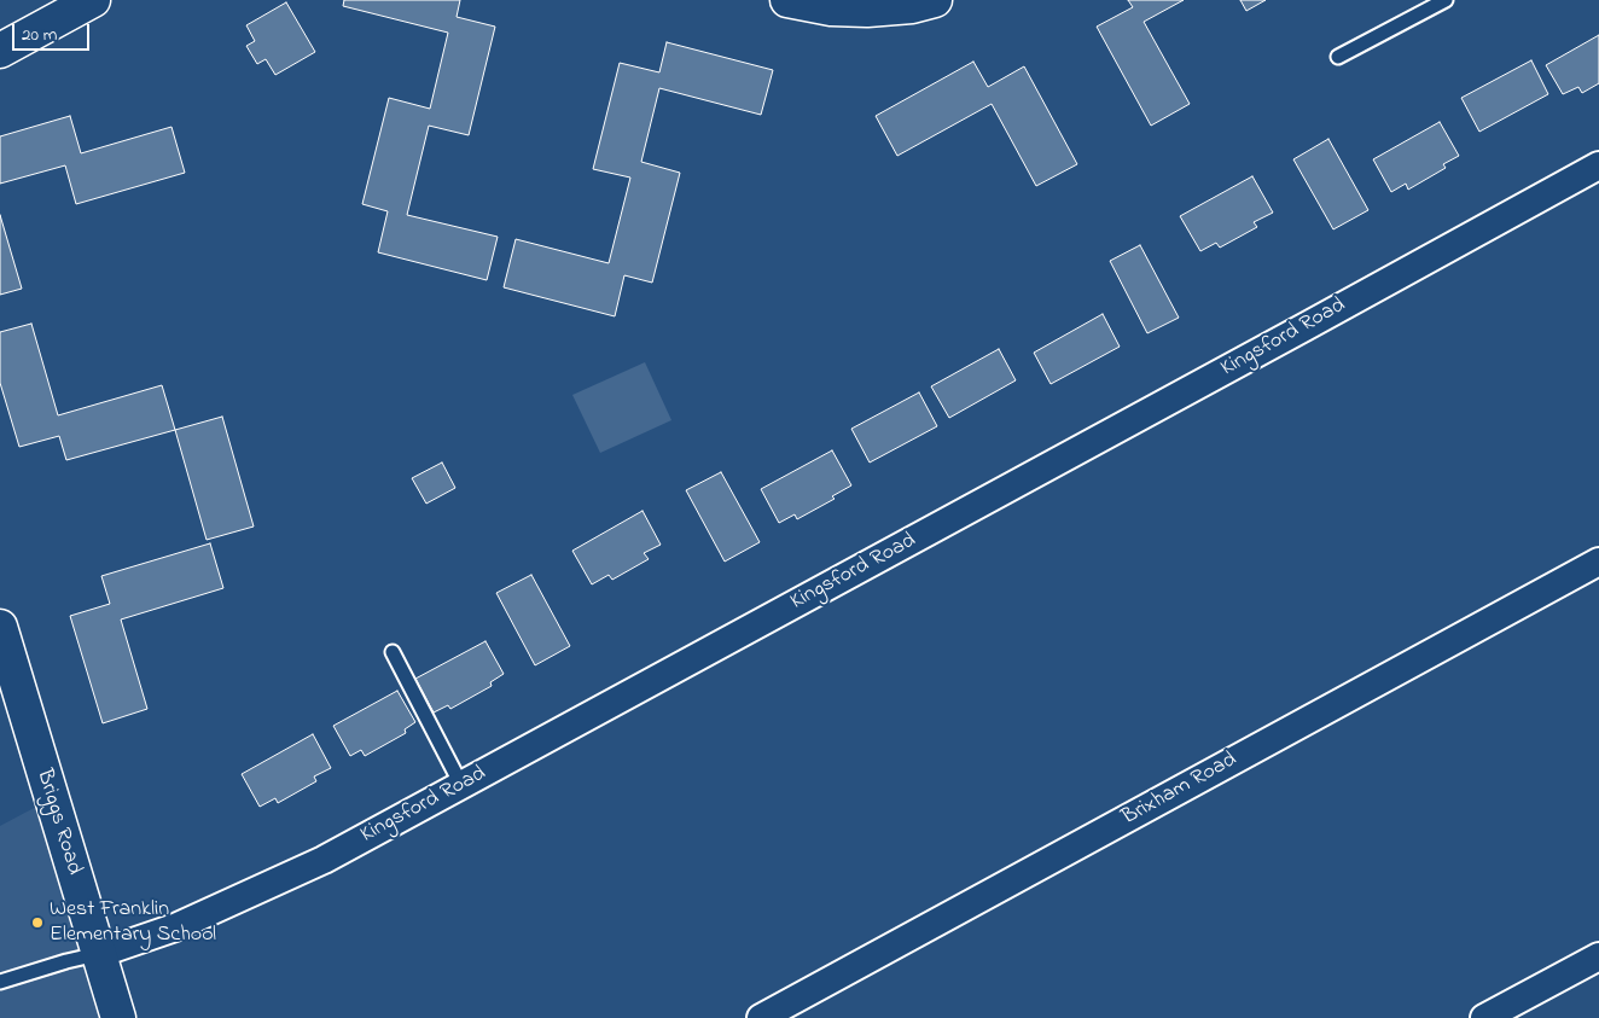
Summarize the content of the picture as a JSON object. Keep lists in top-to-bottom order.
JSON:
{
  "streets": {
    "street": ["Kingsford Road", "Brixham Road", "Briggs Road"]
  },
  "crossings": [
    ["Kingsford Road", "Briggs Road"]
  ],
  "places": ["West Franklin Elementary School"],
  "scale_bar": "20 m"
}
